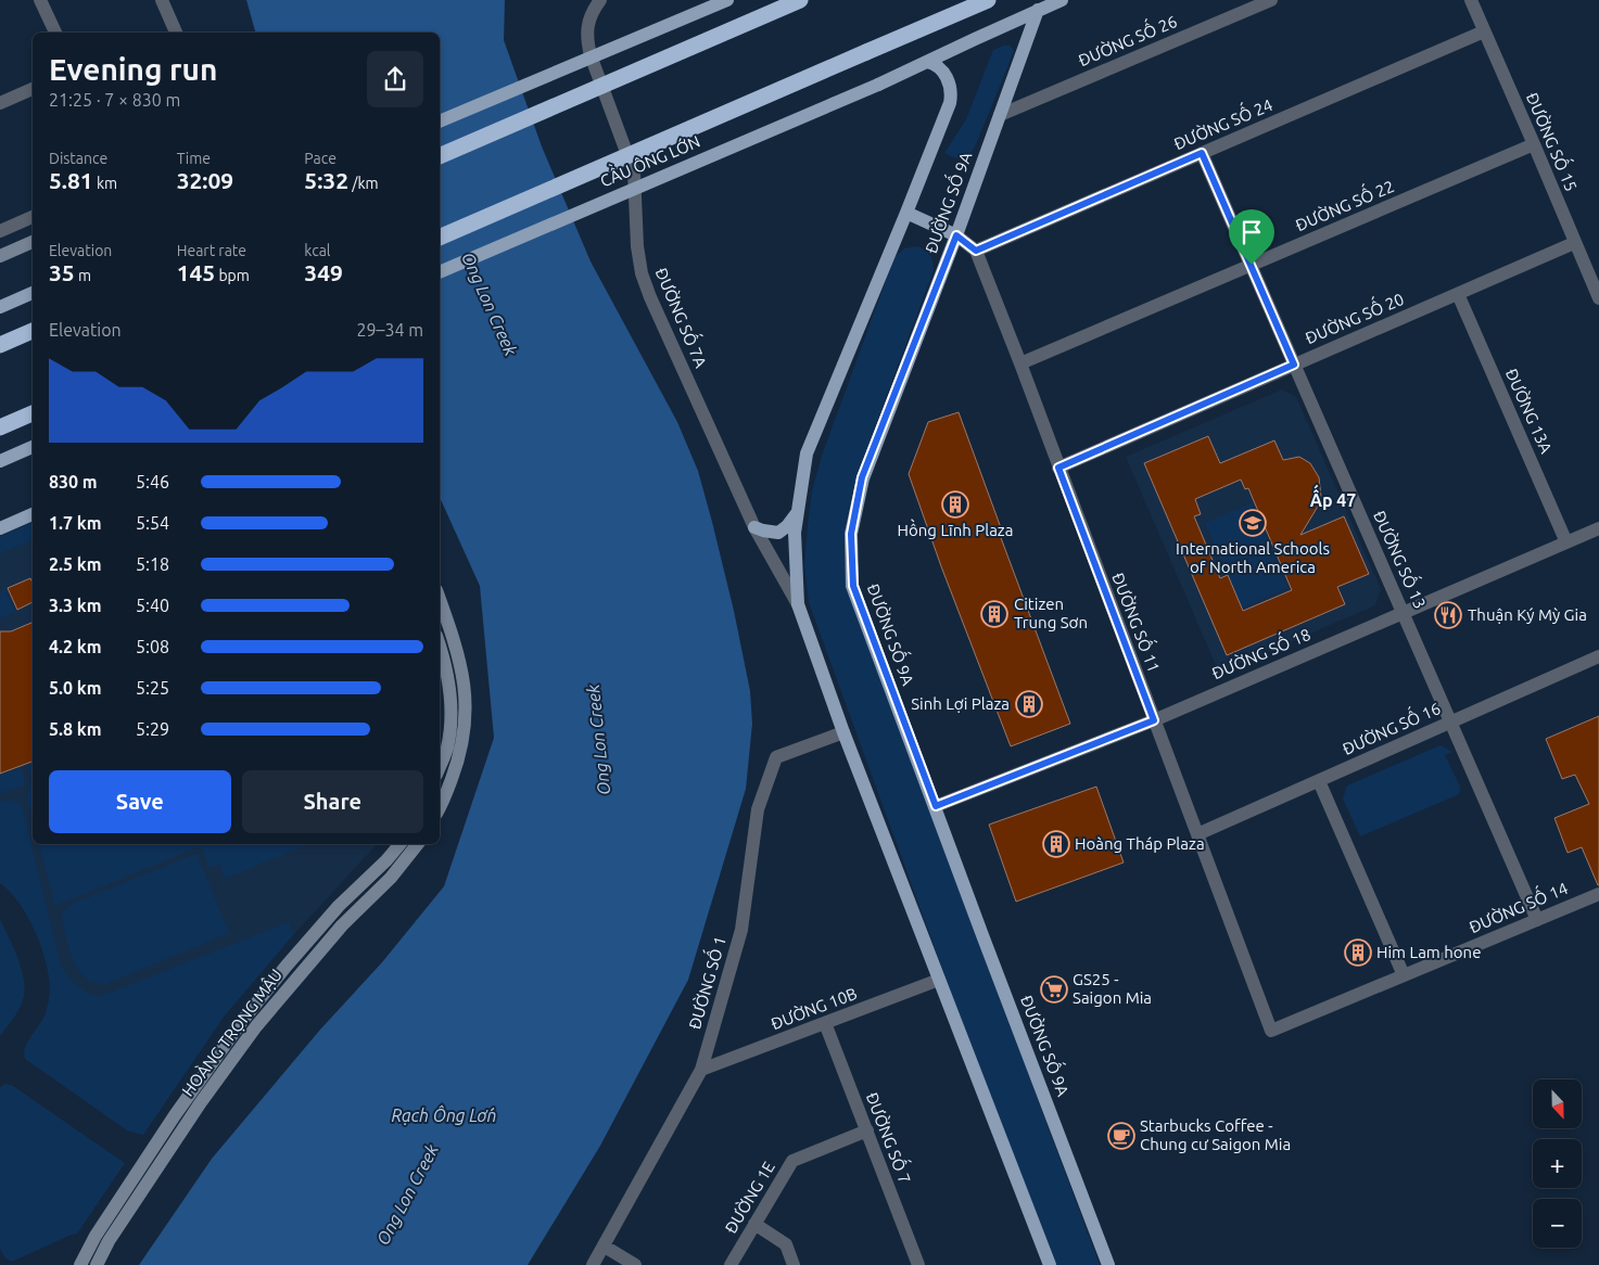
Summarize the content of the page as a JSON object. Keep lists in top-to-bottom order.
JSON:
{
  "streets": {
    "highway": ["CẦU ÔNG LỚN"],
    "main road": ["ĐƯỜNG SỐ 9A", "HOÀNG TRỌNG MẬU"],
    "street": [
      "ĐƯỜNG SỐ 26",
      "ĐƯỜNG SỐ 24",
      "ĐƯỜNG SỐ 15",
      "ĐƯỜNG SỐ 22",
      "ĐƯỜNG SỐ 7A",
      "ĐƯỜNG SỐ 20",
      "ĐƯỜNG 13A",
      "ĐƯỜNG SỐ 13",
      "ĐƯỜNG SỐ 11",
      "ĐƯỜNG SỐ 18",
      "ĐƯỜNG SỐ 16",
      "ĐƯỜNG SỐ 14",
      "ĐƯỜNG SỐ 1",
      "ĐƯỜNG 10B",
      "ĐƯỜNG SỐ 7",
      "ĐƯỜNG 1E"
    ]
  },
  "crossings": [
    ["ĐƯỜNG SỐ 26", "ĐƯỜNG SỐ 9A"],
    ["ĐƯỜNG SỐ 24", "ĐƯỜNG SỐ 15"],
    ["ĐƯỜNG SỐ 24", "ĐƯỜNG SỐ 13"],
    ["ĐƯỜNG SỐ 24", "ĐƯỜNG SỐ 11"],
    ["ĐƯỜNG SỐ 15", "ĐƯỜNG SỐ 22"],
    ["ĐƯỜNG SỐ 15", "ĐƯỜNG SỐ 20"],
    ["CẦU ÔNG LỚN", "ĐƯỜNG SỐ 9A"],
    ["ĐƯỜNG SỐ 9A", "ĐƯỜNG SỐ 18"],
    ["ĐƯỜNG SỐ 22", "ĐƯỜNG SỐ 13"],
    ["ĐƯỜNG SỐ 22", "ĐƯỜNG SỐ 11"],
    ["ĐƯỜNG SỐ 20", "ĐƯỜNG 13A"],
    ["ĐƯỜNG SỐ 20", "ĐƯỜNG SỐ 13"],
    ["ĐƯỜNG SỐ 20", "ĐƯỜNG SỐ 11"],
    ["ĐƯỜNG 13A", "ĐƯỜNG SỐ 18"],
    ["ĐƯỜNG SỐ 13", "ĐƯỜNG SỐ 18"],
    ["ĐƯỜNG SỐ 13", "ĐƯỜNG SỐ 16"],
    ["ĐƯỜNG SỐ 13", "ĐƯỜNG SỐ 14"],
    ["ĐƯỜNG SỐ 11", "ĐƯỜNG SỐ 18"],
    ["ĐƯỜNG SỐ 11", "ĐƯỜNG SỐ 16"],
    ["ĐƯỜNG SỐ 11", "ĐƯỜNG SỐ 14"],
    ["ĐƯỜNG SỐ 1", "ĐƯỜNG 10B"],
    ["ĐƯỜNG 10B", "ĐƯỜNG SỐ 7"],
    ["ĐƯỜNG SỐ 7", "ĐƯỜNG 1E"]
  ],
  "districts": ["Ấp 47"],
  "water": ["Ong Lon Creek", "Rạch Ông Lớn"],
  "places": {
    "building": [
      "Hồng Lĩnh Plaza",
      "Citizen Trung Sơn",
      "Sinh Lợi Plaza",
      "Hoàng Tháp Plaza",
      "Him Lam hone"
    ],
    "school or university": ["International Schools of North America"],
    "restaurant": ["Thuận Ký Mỳ Gia"],
    "supermarket": ["GS25 - Saigon Mia"],
    "cafe": ["Starbucks Coffee - Chung cư Saigon Mia"]
  },
  "north": "bottom",
  "page": {
    "heading": ["Evening run", "21:25 · 7 × 830 m"],
    "stats": [
      ["Distance", "5.81 km"],
      ["Time", "32:09"],
      ["Pace", "5:32 /km"],
      ["Elevation", "35 m"],
      ["Heart rate", "145 bpm"],
      ["kcal", "349"]
    ],
    "chart": ["Elevation", "29–34 m"],
    "list": [
      {
        "name": "830 m",
        "note": "5:46"
      },
      {
        "name": "1.7 km",
        "note": "5:54"
      },
      {
        "name": "2.5 km",
        "note": "5:18"
      },
      {
        "name": "3.3 km",
        "note": "5:40"
      },
      {
        "name": "4.2 km",
        "note": "5:08"
      },
      {
        "name": "5.0 km",
        "note": "5:25"
      },
      {
        "name": "5.8 km",
        "note": "5:29"
      }
    ],
    "buttons": ["Save", "Share"],
    "map_buttons": ["+", "−"]
  }
}
